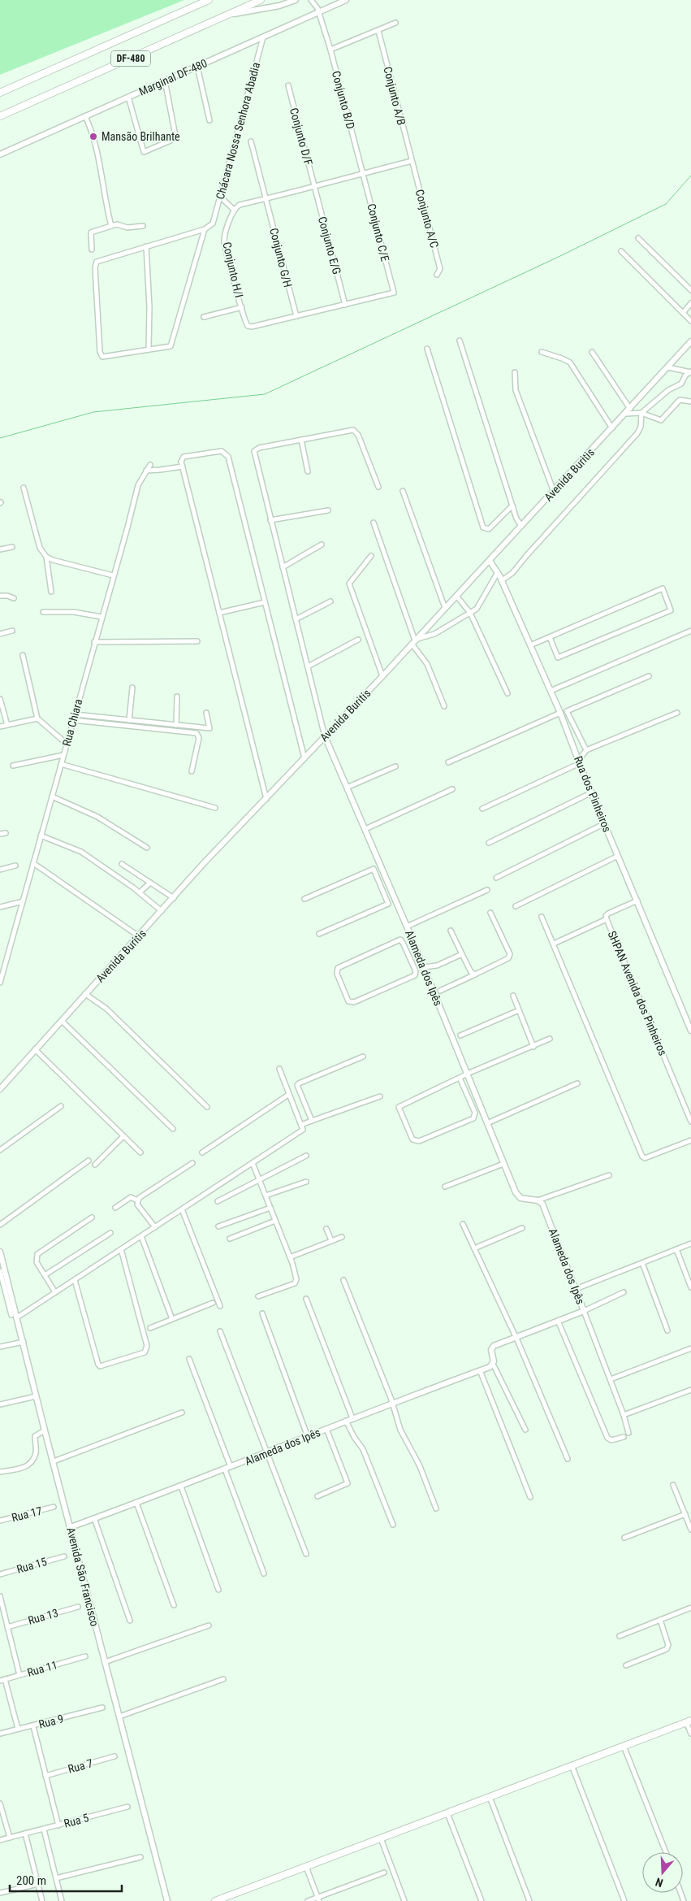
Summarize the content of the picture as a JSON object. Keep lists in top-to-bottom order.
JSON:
{
  "streets": {
    "main road": ["DF-480"],
    "street": [
      "Marginal DF-480",
      "Conjunto A/B",
      "Conjunto B/D",
      "Chácara Nossa Senhora Abadia",
      "Conjunto D/F",
      "Conjunto A/C",
      "Conjunto C/E",
      "Conjunto E/G",
      "Conjunto G/H",
      "Conjunto H/I",
      "Avenida Buritis",
      "Rua Chiara",
      "Rua dos Pinheiros",
      "Alameda dos Ipês",
      "SHPAN Avenida dos Pinheiros",
      "Rua 17",
      "Rua 15",
      "Avenida São Francisco",
      "Rua 13",
      "Rua 11",
      "Rua 9",
      "Rua 7",
      "Rua 5"
    ]
  },
  "crossings": [
    ["Marginal DF-480", "Conjunto B/D"],
    ["Marginal DF-480", "Chácara Nossa Senhora Abadia"],
    ["Conjunto A/B", "Conjunto A/C"],
    ["Conjunto B/D", "Conjunto C/E"],
    ["Conjunto D/F", "Conjunto E/G"],
    ["Conjunto C/E", "Conjunto E/G"],
    ["Conjunto G/H", "Conjunto H/I"],
    ["Avenida Buritis", "Rua dos Pinheiros"],
    ["Avenida Buritis", "Alameda dos Ipês"],
    ["Alameda dos Ipês", "Avenida São Francisco"]
  ],
  "places": ["Mansão Brilhante"],
  "scale_bar": "200 m",
  "north": "bottom"
}
